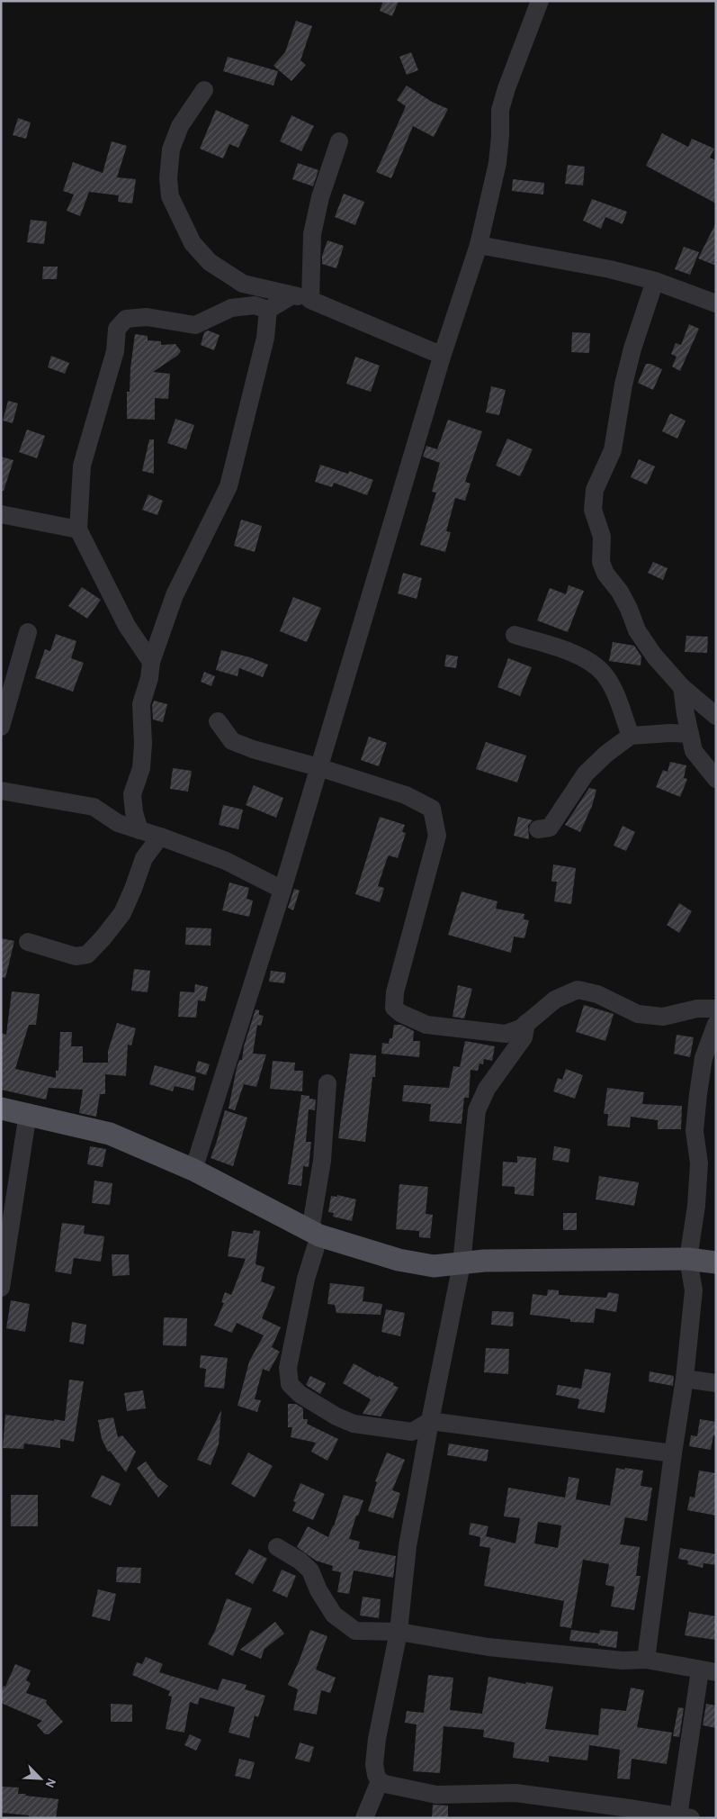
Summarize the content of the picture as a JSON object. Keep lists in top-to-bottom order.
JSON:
{
  "north": "bottom right"
}
